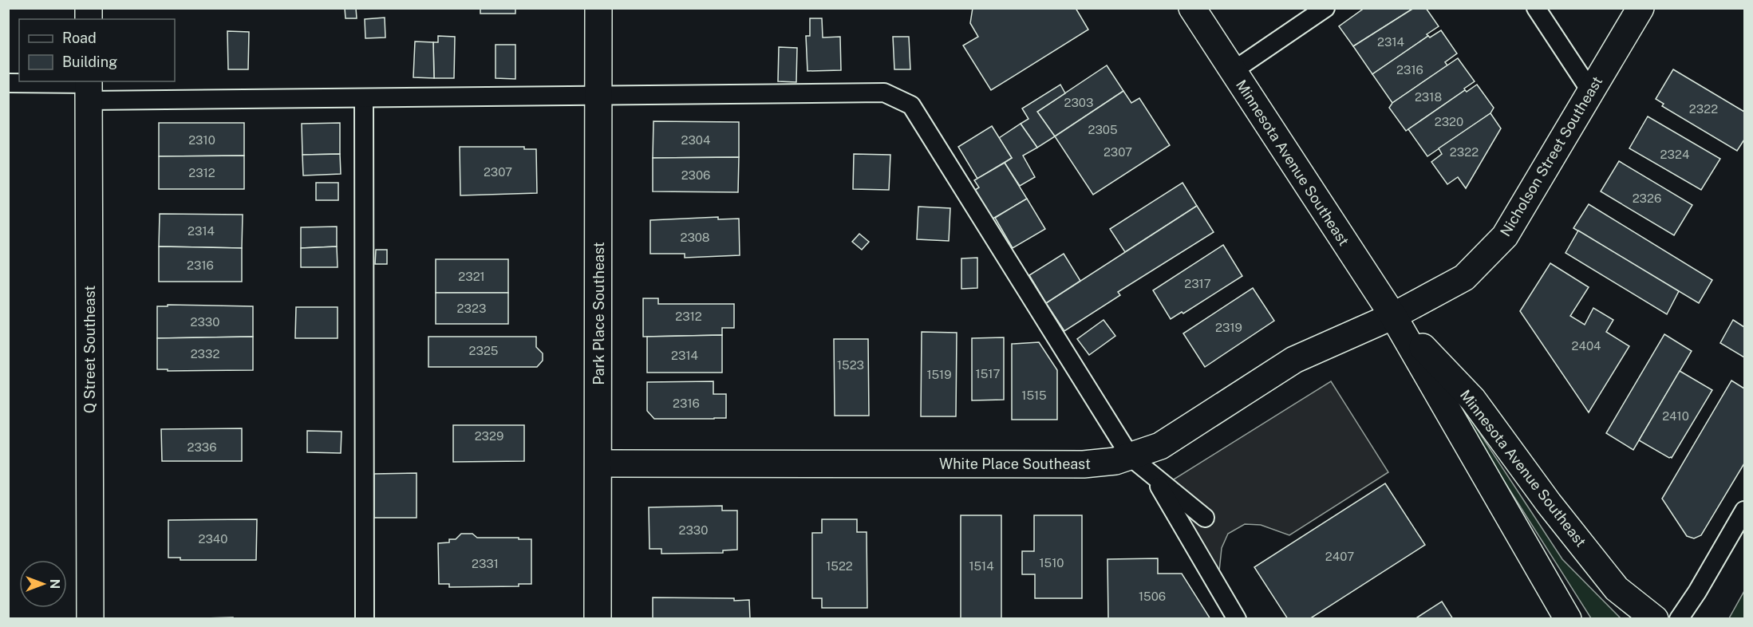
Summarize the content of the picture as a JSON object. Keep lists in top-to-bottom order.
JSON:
{
  "streets": {
    "street": [
      "Nicholson Street Southeast",
      "Minnesota Avenue Southeast",
      "Park Place Southeast",
      "Q Street Southeast",
      "White Place Southeast"
    ]
  },
  "crossings": [
    ["Nicholson Street Southeast", "Minnesota Avenue Southeast"],
    ["Nicholson Street Southeast", "White Place Southeast"],
    ["Minnesota Avenue Southeast", "White Place Southeast"],
    ["Park Place Southeast", "White Place Southeast"]
  ],
  "house_numbers": [
    "2314",
    "2316",
    "2318",
    "2303",
    "2322",
    "2320",
    "2305",
    "2310",
    "2304",
    "2307",
    "2322",
    "2324",
    "2307",
    "2312",
    "2306",
    "2326",
    "2314",
    "2308",
    "2316",
    "2321",
    "2317",
    "2323",
    "2312",
    "2330",
    "2319",
    "2404",
    "2325",
    "2332",
    "2314",
    "1523",
    "1517",
    "1519",
    "1515",
    "2316",
    "2410",
    "2329",
    "2336",
    "2330",
    "2340",
    "2407",
    "1510",
    "2331",
    "1522",
    "1514",
    "1506"
  ],
  "legend": ["Road", "Building"],
  "north": "right"
}
